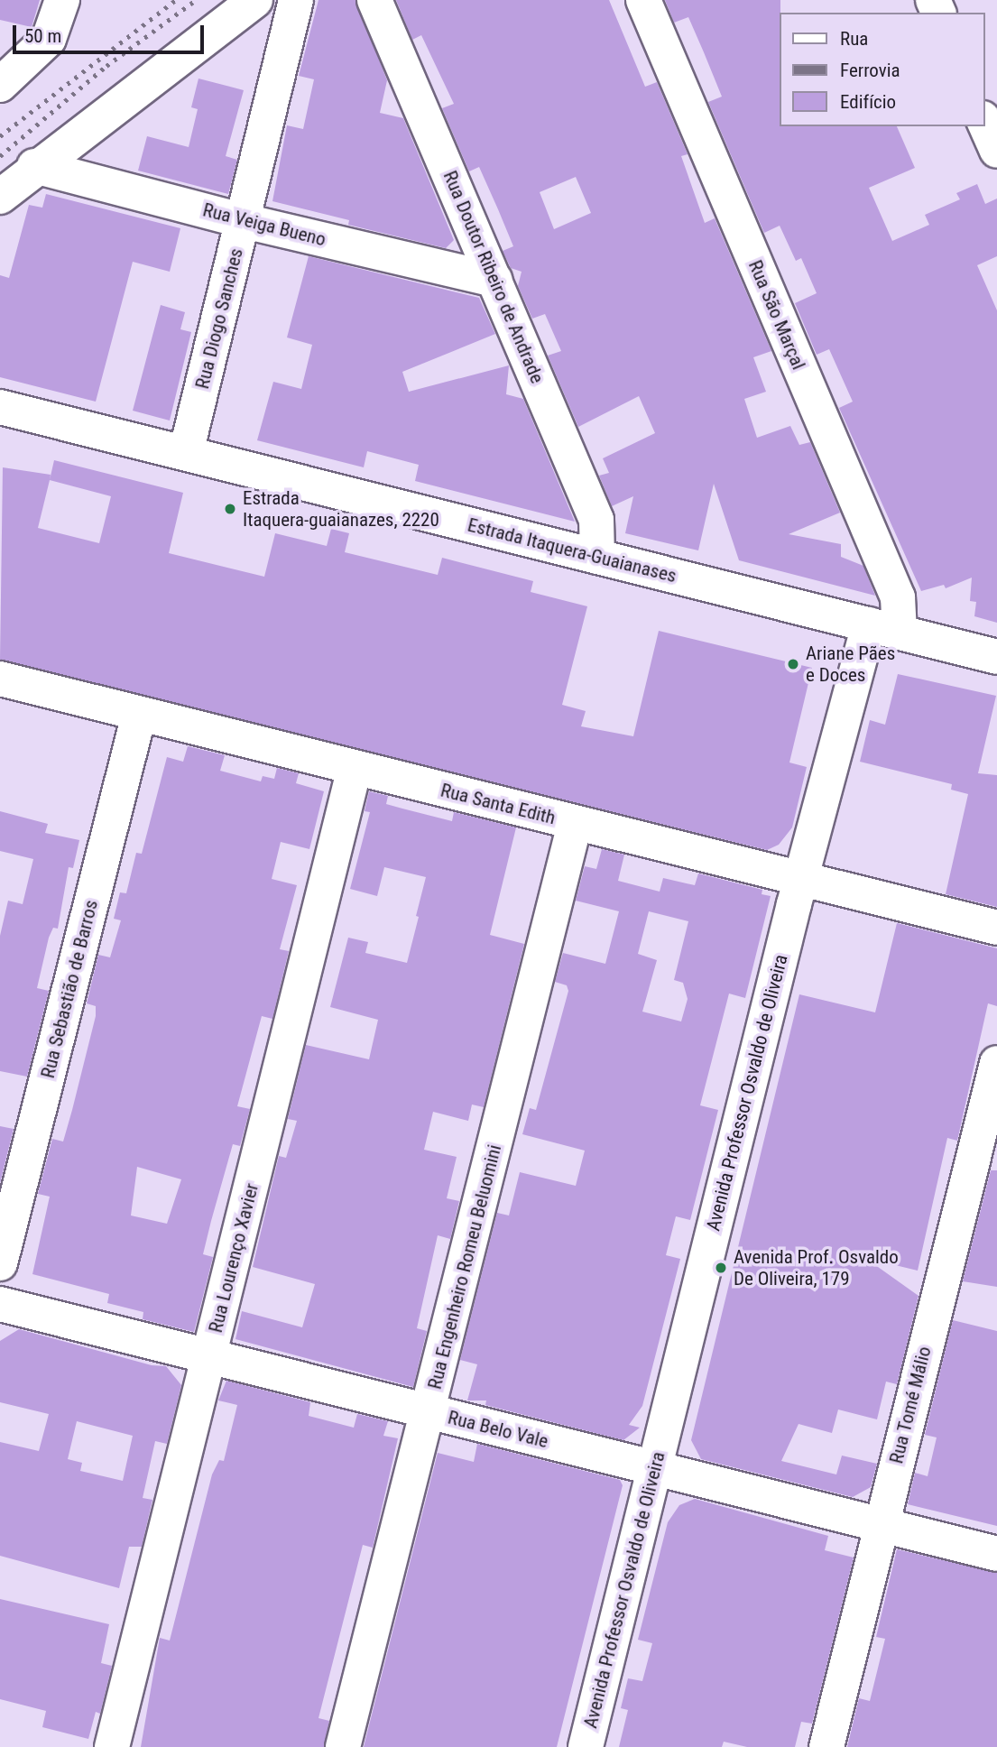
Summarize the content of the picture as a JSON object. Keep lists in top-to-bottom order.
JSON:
{
  "streets": {
    "street": [
      "Rua Veiga Bueno",
      "Rua Doutor Ribeiro de Andrade",
      "Rua São Marçal",
      "Rua Diogo Sanches",
      "Estrada Itaquera-Guaianases",
      "Rua Santa Edith",
      "Rua Sebastião de Barros",
      "Avenida Professor Osvaldo de Oliveira",
      "Rua Lourenço Xavier",
      "Rua Engenheiro Romeu Beluomini",
      "Rua Tomé Málio",
      "Rua Belo Vale"
    ]
  },
  "crossings": [
    ["Rua Veiga Bueno", "Rua Doutor Ribeiro de Andrade"],
    ["Rua Veiga Bueno", "Rua Diogo Sanches"],
    ["Rua Doutor Ribeiro de Andrade", "Estrada Itaquera-Guaianases"],
    ["Rua São Marçal", "Estrada Itaquera-Guaianases"],
    ["Rua São Marçal", "Avenida Professor Osvaldo de Oliveira"],
    ["Rua Diogo Sanches", "Estrada Itaquera-Guaianases"],
    ["Estrada Itaquera-Guaianases", "Avenida Professor Osvaldo de Oliveira"],
    ["Rua Santa Edith", "Rua Sebastião de Barros"],
    ["Rua Santa Edith", "Avenida Professor Osvaldo de Oliveira"],
    ["Rua Santa Edith", "Rua Lourenço Xavier"],
    ["Rua Santa Edith", "Rua Engenheiro Romeu Beluomini"],
    ["Avenida Professor Osvaldo de Oliveira", "Rua Belo Vale"],
    ["Rua Lourenço Xavier", "Rua Belo Vale"],
    ["Rua Engenheiro Romeu Beluomini", "Rua Belo Vale"],
    ["Rua Tomé Málio", "Rua Belo Vale"]
  ],
  "places": ["Estrada Itaquera-guaianazes, 2220", "Ariane Pães e Doces", "Avenida Prof. Osvaldo De Oliveira, 179"],
  "legend": ["Rua", "Ferrovia", "Edifício"],
  "scale_bar": "50 m"
}
